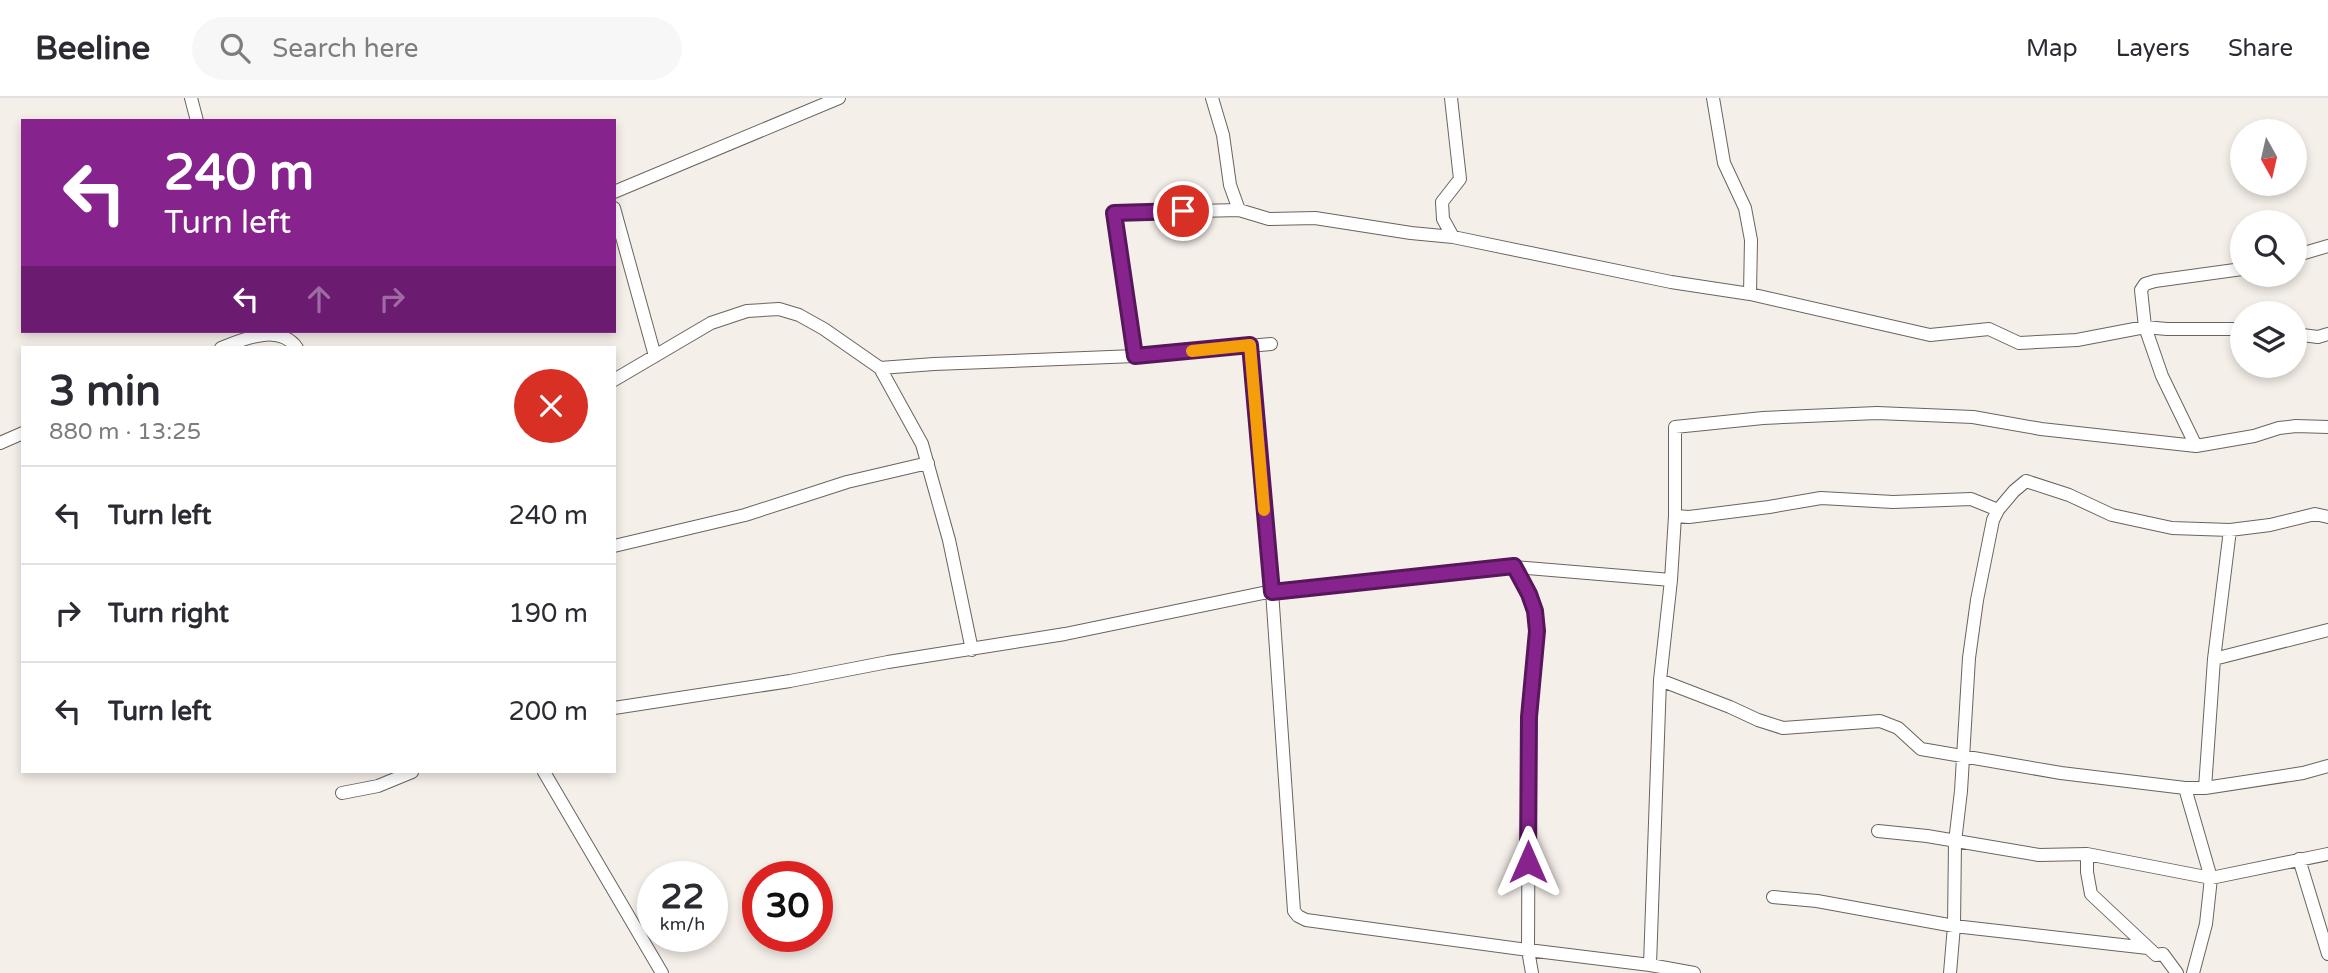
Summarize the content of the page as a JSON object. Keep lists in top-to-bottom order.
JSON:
{
  "north": "bottom",
  "page": {
    "header": "Beeline",
    "search": "Search here",
    "nav": ["Map", "Layers", "Share"],
    "turn": ["240 m", "Turn left"],
    "heading": ["3 min", "880 m · 13:25"],
    "list": [
      {
        "name": "Turn left",
        "value": "240 m"
      },
      {
        "name": "Turn right",
        "value": "190 m"
      },
      {
        "name": "Turn left",
        "value": "200 m"
      }
    ],
    "speed": "22 km/h",
    "limit": "30"
  }
}
